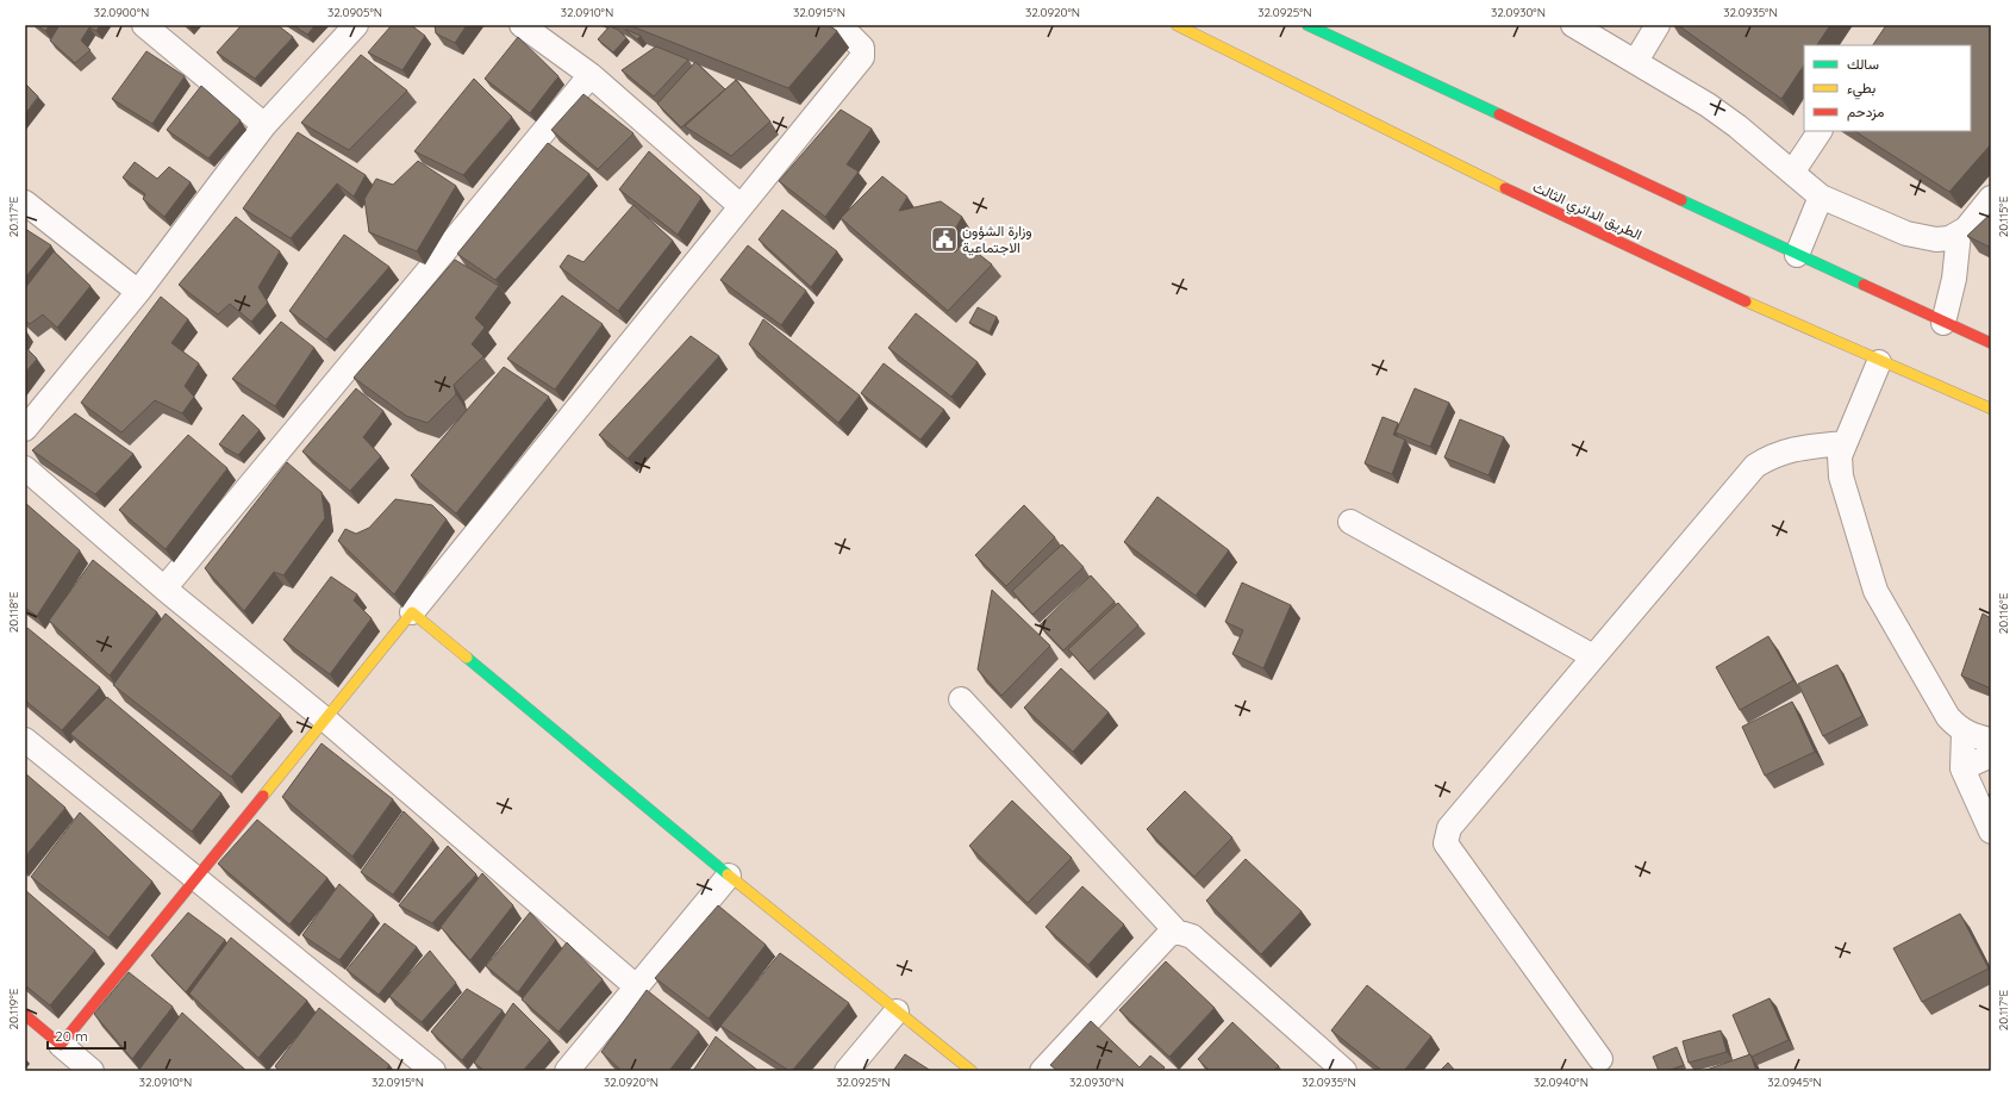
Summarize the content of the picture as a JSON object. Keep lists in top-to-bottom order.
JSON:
{
  "streets": {
    "main road": ["الطريق الدائري الثالث"]
  },
  "places": {
    "public building": ["وزارة الشؤون الاجتماعية"]
  },
  "legend": ["سالك", "بطيء", "مزدحم"],
  "scale_bar": "20 m",
  "coordinates": [
    "32.0900°N",
    "32.0905°N",
    "32.0910°N",
    "32.0915°N",
    "32.0920°N",
    "32.0925°N",
    "32.0930°N",
    "32.0935°N",
    "20.117°E",
    "20.115°E",
    "20.118°E",
    "20.116°E",
    "20.119°E",
    "32.0940°N",
    "32.0945°N"
  ]
}
